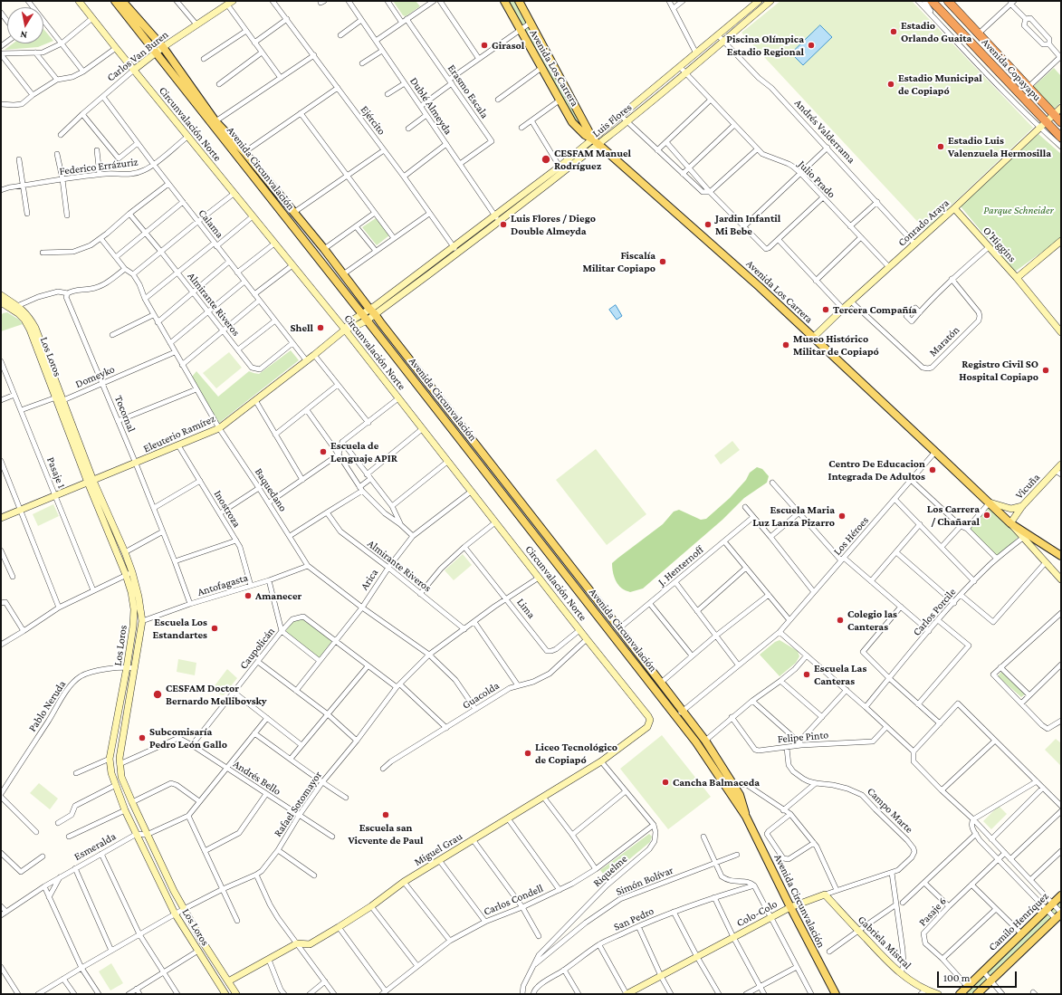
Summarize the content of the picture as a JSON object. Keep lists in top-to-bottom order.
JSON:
{
  "streets": {
    "highway": ["Avenida Copayapu"],
    "main road": ["Avenida Los Carrera", "Avenida Circunvalación", "Camilo Henríquez"],
    "street": [
      "Carlos Van Buren",
      "Erasmo Escala",
      "Dublé Almeyda",
      "Ejército",
      "Luis Flores",
      "Circunvalación Norte",
      "Andrés Valderrama",
      "Federico Errázuriz",
      "Julio Prado",
      "Conrado Araya",
      "Calama",
      "O'Higgins",
      "Almirante Riveros",
      "Maratón",
      "Los Loros",
      "Domeyko",
      "Tocornal",
      "Eleuterio Ramírez",
      "Pasaje 1",
      "Vicuña",
      "Baquedano",
      "Inostroza",
      "Los Héroes",
      "J. Henternoff",
      "Arica",
      "Antofagasta",
      "Lima",
      "Carlos Porcile",
      "Caupolicán",
      "Guacolda",
      "Pablo Neruda",
      "Felipe Pinto",
      "Andrés Bello",
      "Rafael Sotomayor",
      "Campo Marte",
      "Esmeralda",
      "Miguel Grau",
      "Riquelme",
      "Simón Bolívar",
      "Carlos Condell",
      "Pasaje 6",
      "Colo-Colo",
      "San Pedro",
      "Gabriela Mistral"
    ]
  },
  "crossings": [
    ["Carlos Van Buren", "Circunvalación Norte"],
    ["Carlos Van Buren", "Avenida Circunvalación"],
    ["Carlos Van Buren", "Calama"],
    ["Avenida Los Carrera", "Luis Flores"],
    ["Avenida Los Carrera", "Conrado Araya"],
    ["Avenida Los Carrera", "Vicuña"],
    ["Avenida Los Carrera", "Los Héroes"],
    ["Avenida Copayapu", "Conrado Araya"],
    ["Erasmo Escala", "Dublé Almeyda"],
    ["Dublé Almeyda", "Luis Flores"],
    ["Ejército", "Luis Flores"],
    ["Luis Flores", "Andrés Valderrama"],
    ["Luis Flores", "Avenida Circunvalación"],
    ["Luis Flores", "Julio Prado"],
    ["Luis Flores", "Eleuterio Ramírez"],
    ["Circunvalación Norte", "Federico Errázuriz"],
    ["Circunvalación Norte", "Eleuterio Ramírez"],
    ["Circunvalación Norte", "Arica"],
    ["Circunvalación Norte", "Lima"],
    ["Circunvalación Norte", "Guacolda"],
    ["Circunvalación Norte", "Rafael Sotomayor"],
    ["Circunvalación Norte", "Miguel Grau"],
    ["Andrés Valderrama", "Conrado Araya"],
    ["Federico Errázuriz", "Calama"],
    ["Avenida Circunvalación", "Eleuterio Ramírez"],
    ["Avenida Circunvalación", "Los Héroes"],
    ["Avenida Circunvalación", "J. Henternoff"],
    ["Avenida Circunvalación", "Colo-Colo"],
    ["Julio Prado", "Conrado Araya"],
    ["Conrado Araya", "O'Higgins"],
    ["Conrado Araya", "Maratón"],
    ["Calama", "Almirante Riveros"],
    ["Calama", "Eleuterio Ramírez"],
    ["Almirante Riveros", "Arica"],
    ["Almirante Riveros", "Rafael Sotomayor"],
    ["Los Loros", "Domeyko"],
    ["Los Loros", "Eleuterio Ramírez"],
    ["Los Loros", "Antofagasta"],
    ["Los Loros", "Pablo Neruda"],
    ["Los Loros", "Rafael Sotomayor"],
    ["Los Loros", "Esmeralda"],
    ["Los Loros", "Miguel Grau"],
    ["Domeyko", "Tocornal"],
    ["Domeyko", "Baquedano"],
    ["Tocornal", "Eleuterio Ramírez"],
    ["Tocornal", "Antofagasta"],
    ["Eleuterio Ramírez", "Pasaje 1"],
    ["Eleuterio Ramírez", "Baquedano"],
    ["Eleuterio Ramírez", "Inostroza"],
    ["Baquedano", "Arica"],
    ["Baquedano", "Antofagasta"],
    ["Baquedano", "Guacolda"],
    ["Baquedano", "Rafael Sotomayor"],
    ["Inostroza", "Antofagasta"],
    ["Arica", "Caupolicán"],
    ["Lima", "Rafael Sotomayor"],
    ["Caupolicán", "Andrés Bello"],
    ["Felipe Pinto", "Campo Marte"],
    ["Andrés Bello", "Rafael Sotomayor"],
    ["Campo Marte", "Colo-Colo"],
    ["Riquelme", "Simón Bolívar"],
    ["Riquelme", "Carlos Condell"],
    ["Pasaje 6", "Camilo Henríquez"],
    ["Colo-Colo", "Gabriela Mistral"]
  ],
  "parks": ["Parque Schneider"],
  "places": [
    "Estadio Orlando Guaita",
    "Girasol",
    "Piscina Olímpica Estadio Regional",
    "Estadio Municipal de Copiapó",
    "Estadio Luis Valenzuela Hermosilla",
    "CESFAM Manuel Rodríguez",
    "Luis Flores / Diego Double Almeyda",
    "Jardin Infantil Mi Bebe",
    "Fiscalía Militar Copiapo",
    "Tercera Compañía",
    "Shell",
    "Museo Histórico Militar de Copiapó",
    "Registro Civil SO Hospital Copiapo",
    "Escuela de Lenguaje APIR",
    "Centro De Educacion Integrada De Adultos",
    "Los Carrera / Chañaral",
    "Escuela Maria Luz Lanza Pizarro",
    "Amanecer",
    "Colegio las Canteras",
    "Escuela Los Estandartes",
    "Escuela Las Canteras",
    "CESFAM Doctor Bernardo Mellibovsky",
    "Subcomisaría Pedro León Gallo",
    "Liceo Tecnológico de Copiapó",
    "Cancha Balmaceda",
    "Escuela san Vicvente de Paul"
  ],
  "scale_bar": "100 m",
  "north": "bottom"
}
